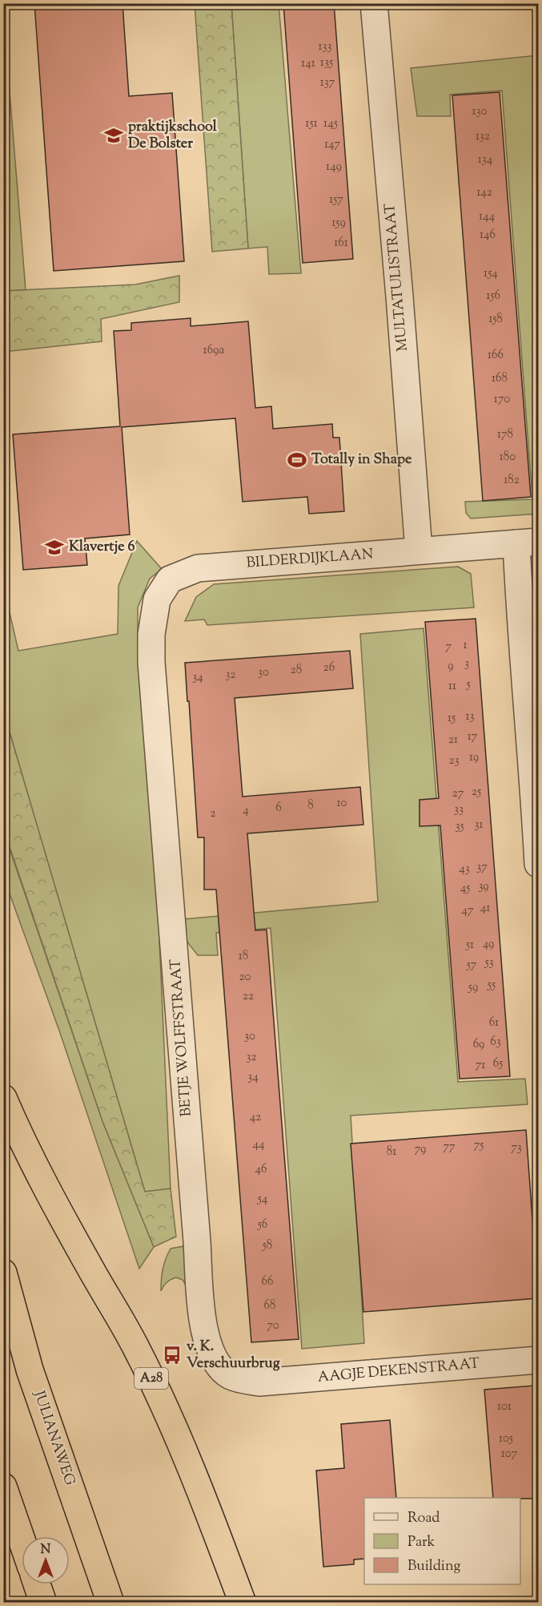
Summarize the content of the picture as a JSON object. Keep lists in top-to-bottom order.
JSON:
{
  "streets": {
    "highway": ["A28", "JULIANAWEG"],
    "street": [
      "MULTATULISTRAAT",
      "BILDERDIJKLAAN",
      "BETJE WOLFFSTRAAT",
      "AAGJE DEKENSTRAAT"
    ]
  },
  "crossings": [
    ["MULTATULISTRAAT", "BILDERDIJKLAAN"],
    ["BILDERDIJKLAAN", "BETJE WOLFFSTRAAT"],
    ["BETJE WOLFFSTRAAT", "AAGJE DEKENSTRAAT"]
  ],
  "places": {
    "school or university": ["praktijkschool De Bolster", "Klavertje 6"],
    "sports": ["Totally in Shape"],
    "bus stop": ["v. K. Verschuurbrug"]
  },
  "house_numbers": [
    "133",
    "135",
    "141",
    "137",
    "130",
    "151",
    "145",
    "132",
    "147",
    "134",
    "149",
    "142",
    "157",
    "144",
    "159",
    "146",
    "161",
    "154",
    "156",
    "158",
    "169a",
    "166",
    "168",
    "170",
    "178",
    "180",
    "182",
    "1",
    "7",
    "3",
    "9",
    "26",
    "28",
    "30",
    "32",
    "34",
    "5",
    "11",
    "13",
    "15",
    "17",
    "21",
    "19",
    "23",
    "25",
    "27",
    "10",
    "8",
    "6",
    "33",
    "4",
    "2",
    "31",
    "35",
    "37",
    "43",
    "39",
    "45",
    "41",
    "47",
    "49",
    "51",
    "18",
    "53",
    "57",
    "20",
    "55",
    "59",
    "22",
    "61",
    "30",
    "63",
    "69",
    "32",
    "65",
    "71",
    "34",
    "42",
    "44",
    "75",
    "77",
    "73",
    "79",
    "81",
    "46",
    "54",
    "56",
    "58",
    "66",
    "68",
    "70",
    "101",
    "105",
    "107"
  ],
  "legend": ["Road", "Park", "Building"],
  "north": "top"
}
